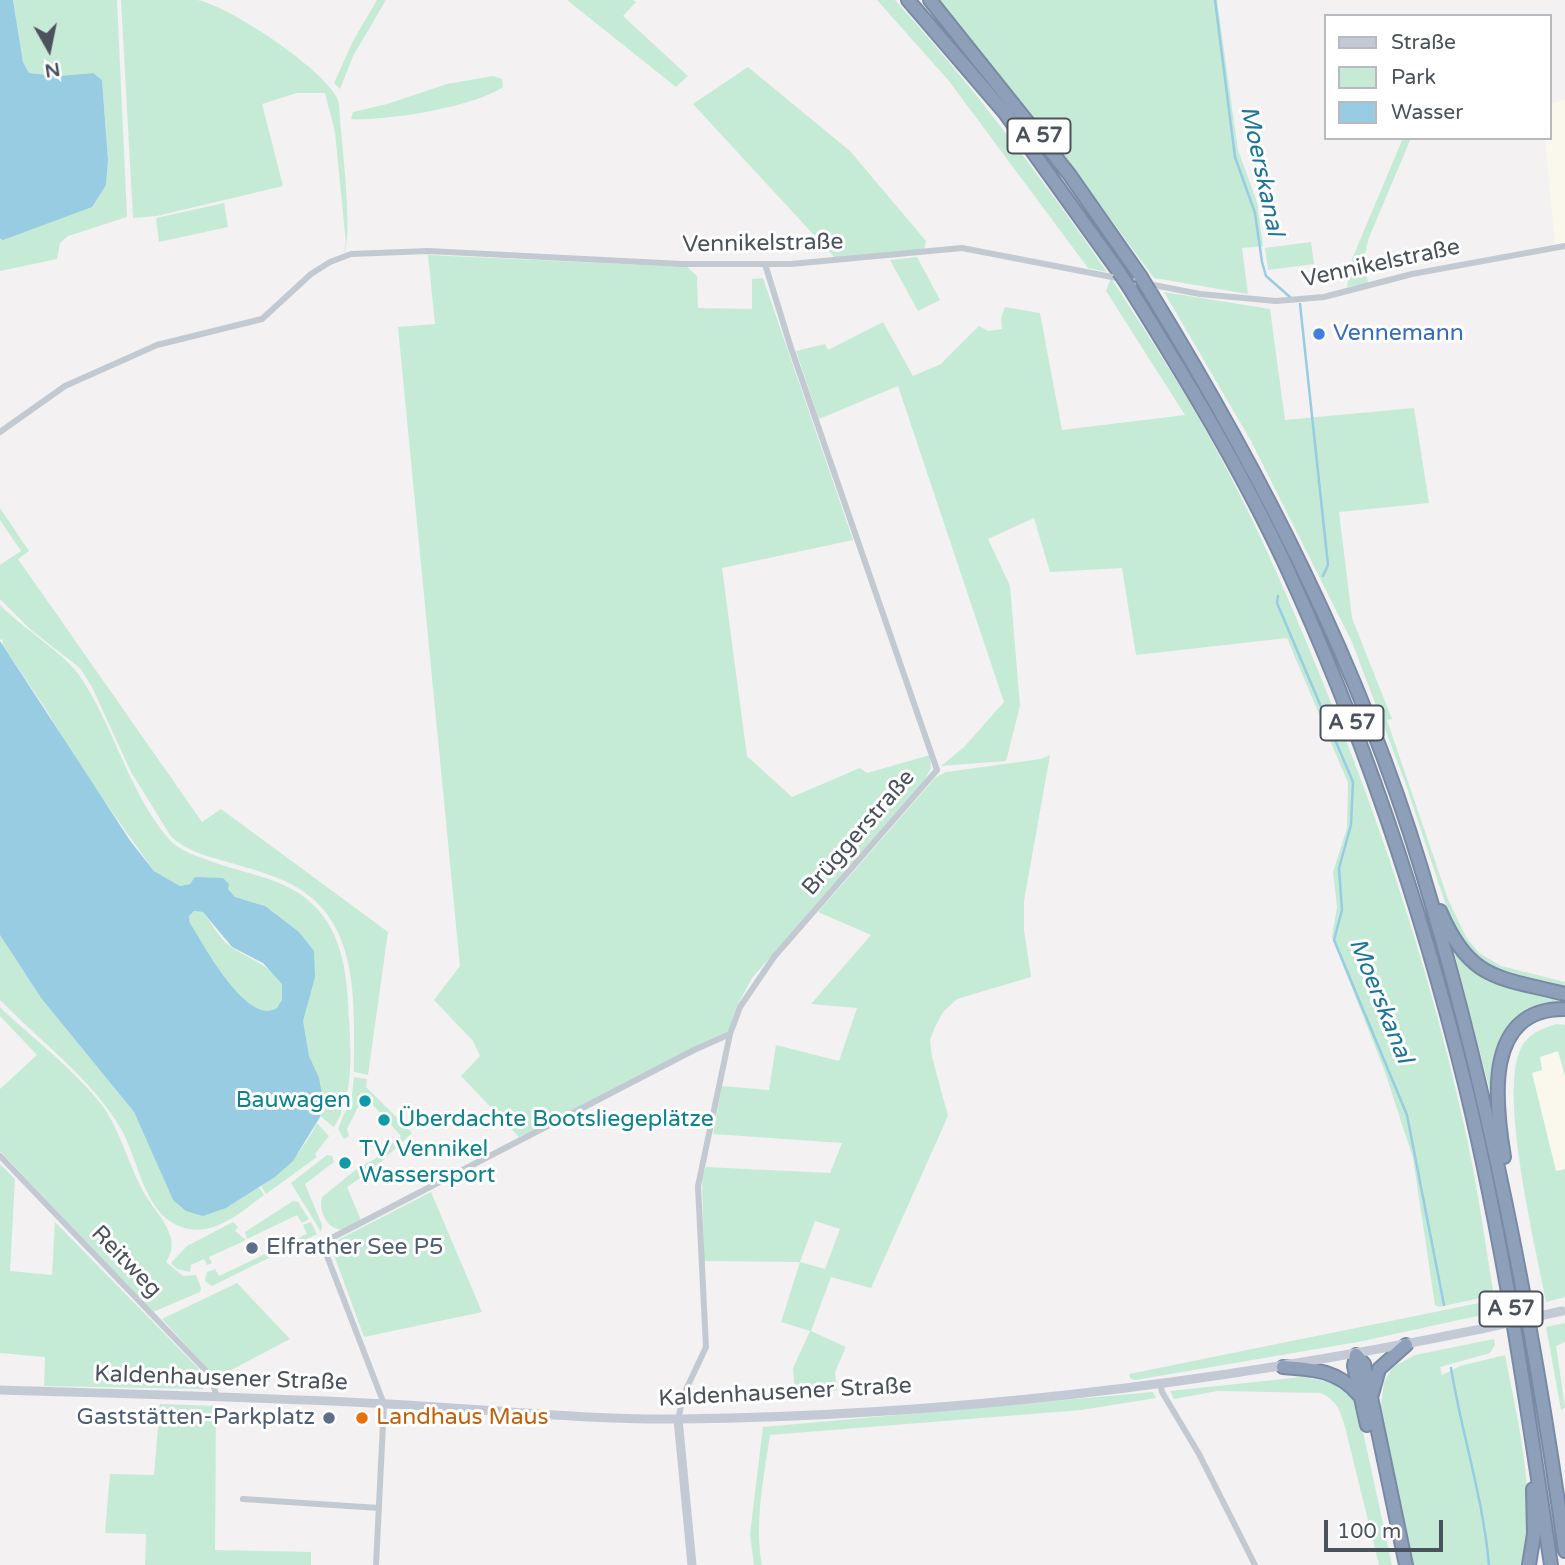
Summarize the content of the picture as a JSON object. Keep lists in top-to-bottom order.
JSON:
{
  "streets": {
    "highway": ["A 57"],
    "main road": ["Kaldenhausener Straße"],
    "street": ["Vennikelstraße", "Brüggerstraße", "Reitweg"]
  },
  "crossings": [
    ["Vennikelstraße", "Brüggerstraße"],
    ["Brüggerstraße", "Kaldenhausener Straße"],
    ["Reitweg", "Kaldenhausener Straße"]
  ],
  "water": ["Moerskanal"],
  "places": [
    "Vennemann",
    "Bauwagen",
    "Überdachte Bootsliegeplätze",
    "TV Vennikel Wassersport",
    "Elfrather See P5",
    "Gaststätten-Parkplatz",
    "Landhaus Maus"
  ],
  "legend": ["Straße", "Park", "Wasser"],
  "scale_bar": "100 m",
  "north": "bottom"
}
